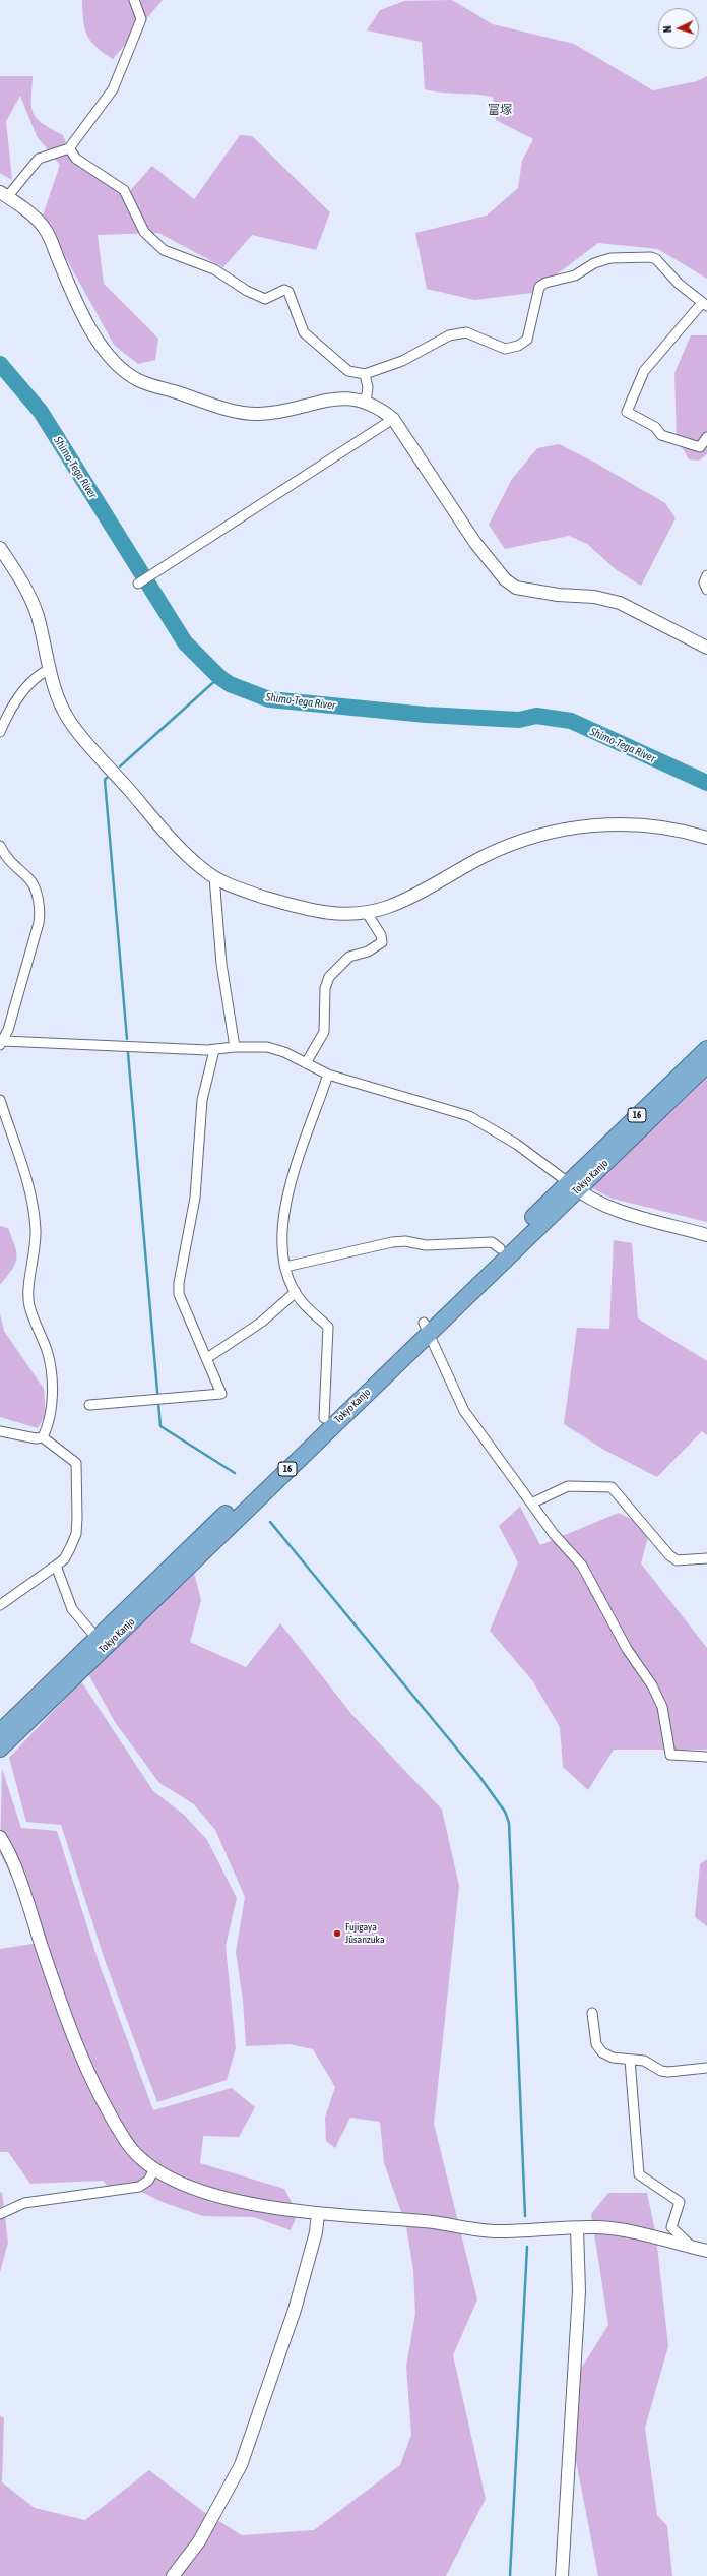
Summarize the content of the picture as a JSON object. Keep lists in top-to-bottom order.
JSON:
{
  "streets": {
    "highway": ["16", "Tokyo Kanjo"]
  },
  "districts": ["富塚"],
  "water": ["Shimo-Tega River"],
  "places": ["Fujigaya Jūsanzuka"],
  "north": "left"
}
